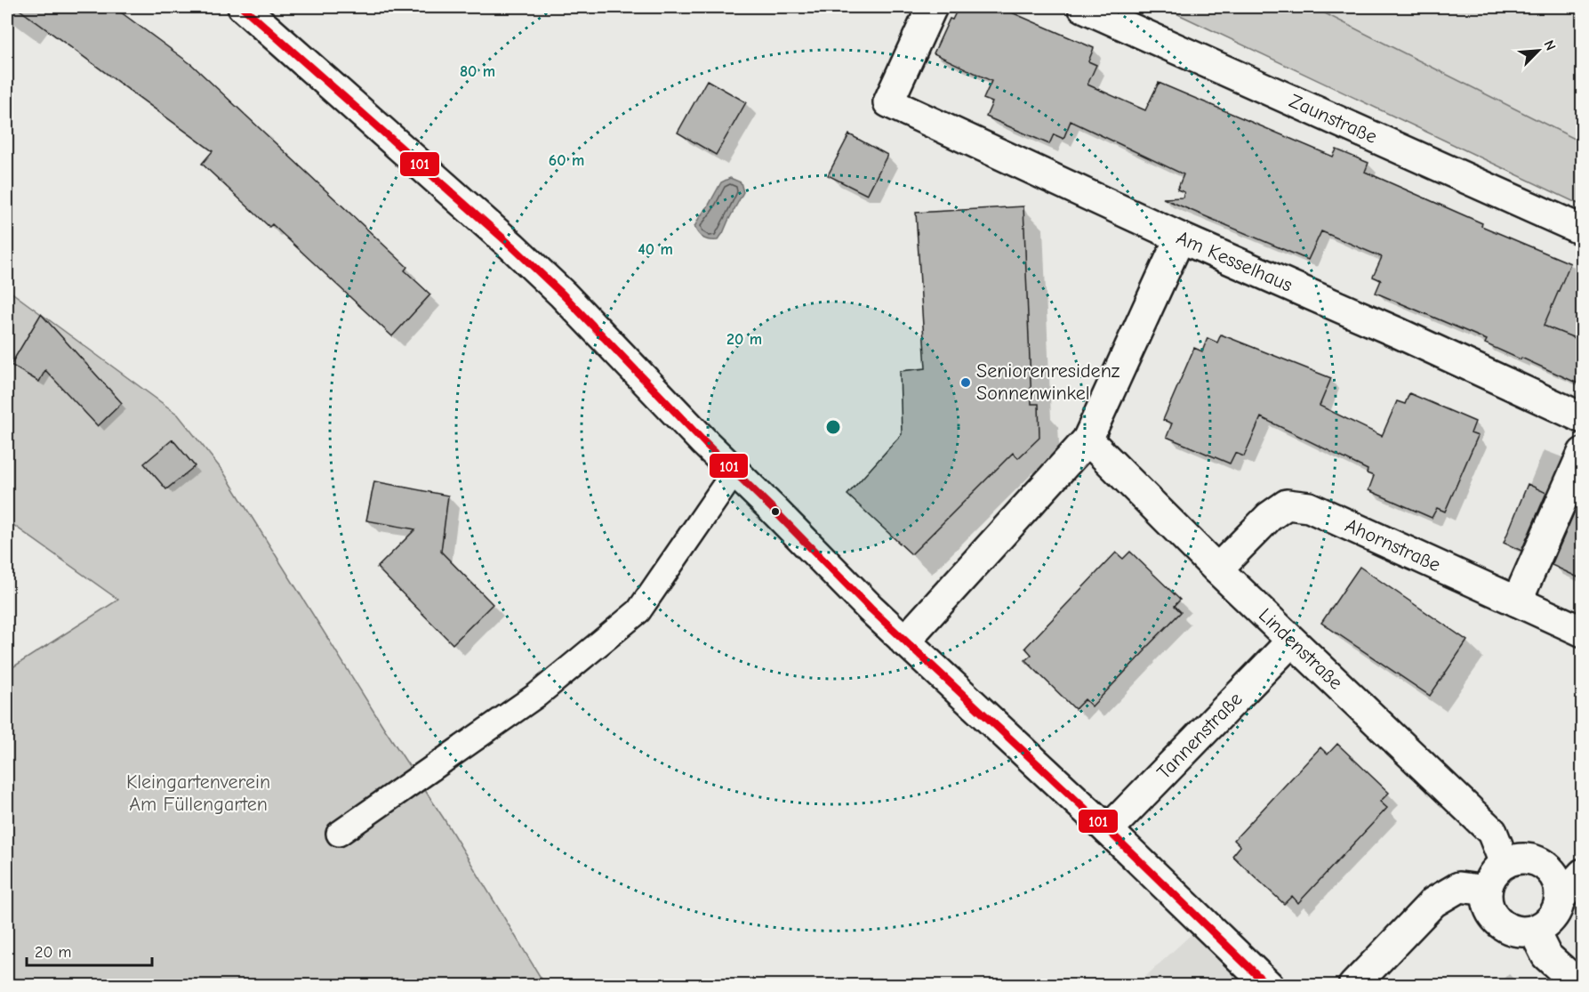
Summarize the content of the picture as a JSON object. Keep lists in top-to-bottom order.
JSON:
{
  "streets": {
    "street": [
      "Zaunstraße",
      "Am Kesselhaus",
      "Ahornstraße",
      "Lindenstraße",
      "Tannenstraße"
    ]
  },
  "crossings": [
    ["Ahornstraße", "Lindenstraße"],
    ["Lindenstraße", "Tannenstraße"]
  ],
  "parks": ["Kleingartenverein Am Füllengarten"],
  "places": ["Seniorenresidenz Sonnenwinkel"],
  "lines": ["transit line 101"],
  "scale_bar": "20 m",
  "north": "top right",
  "rings": [
    "80 m",
    "60 m",
    "40 m",
    "20 m"
  ]
}
